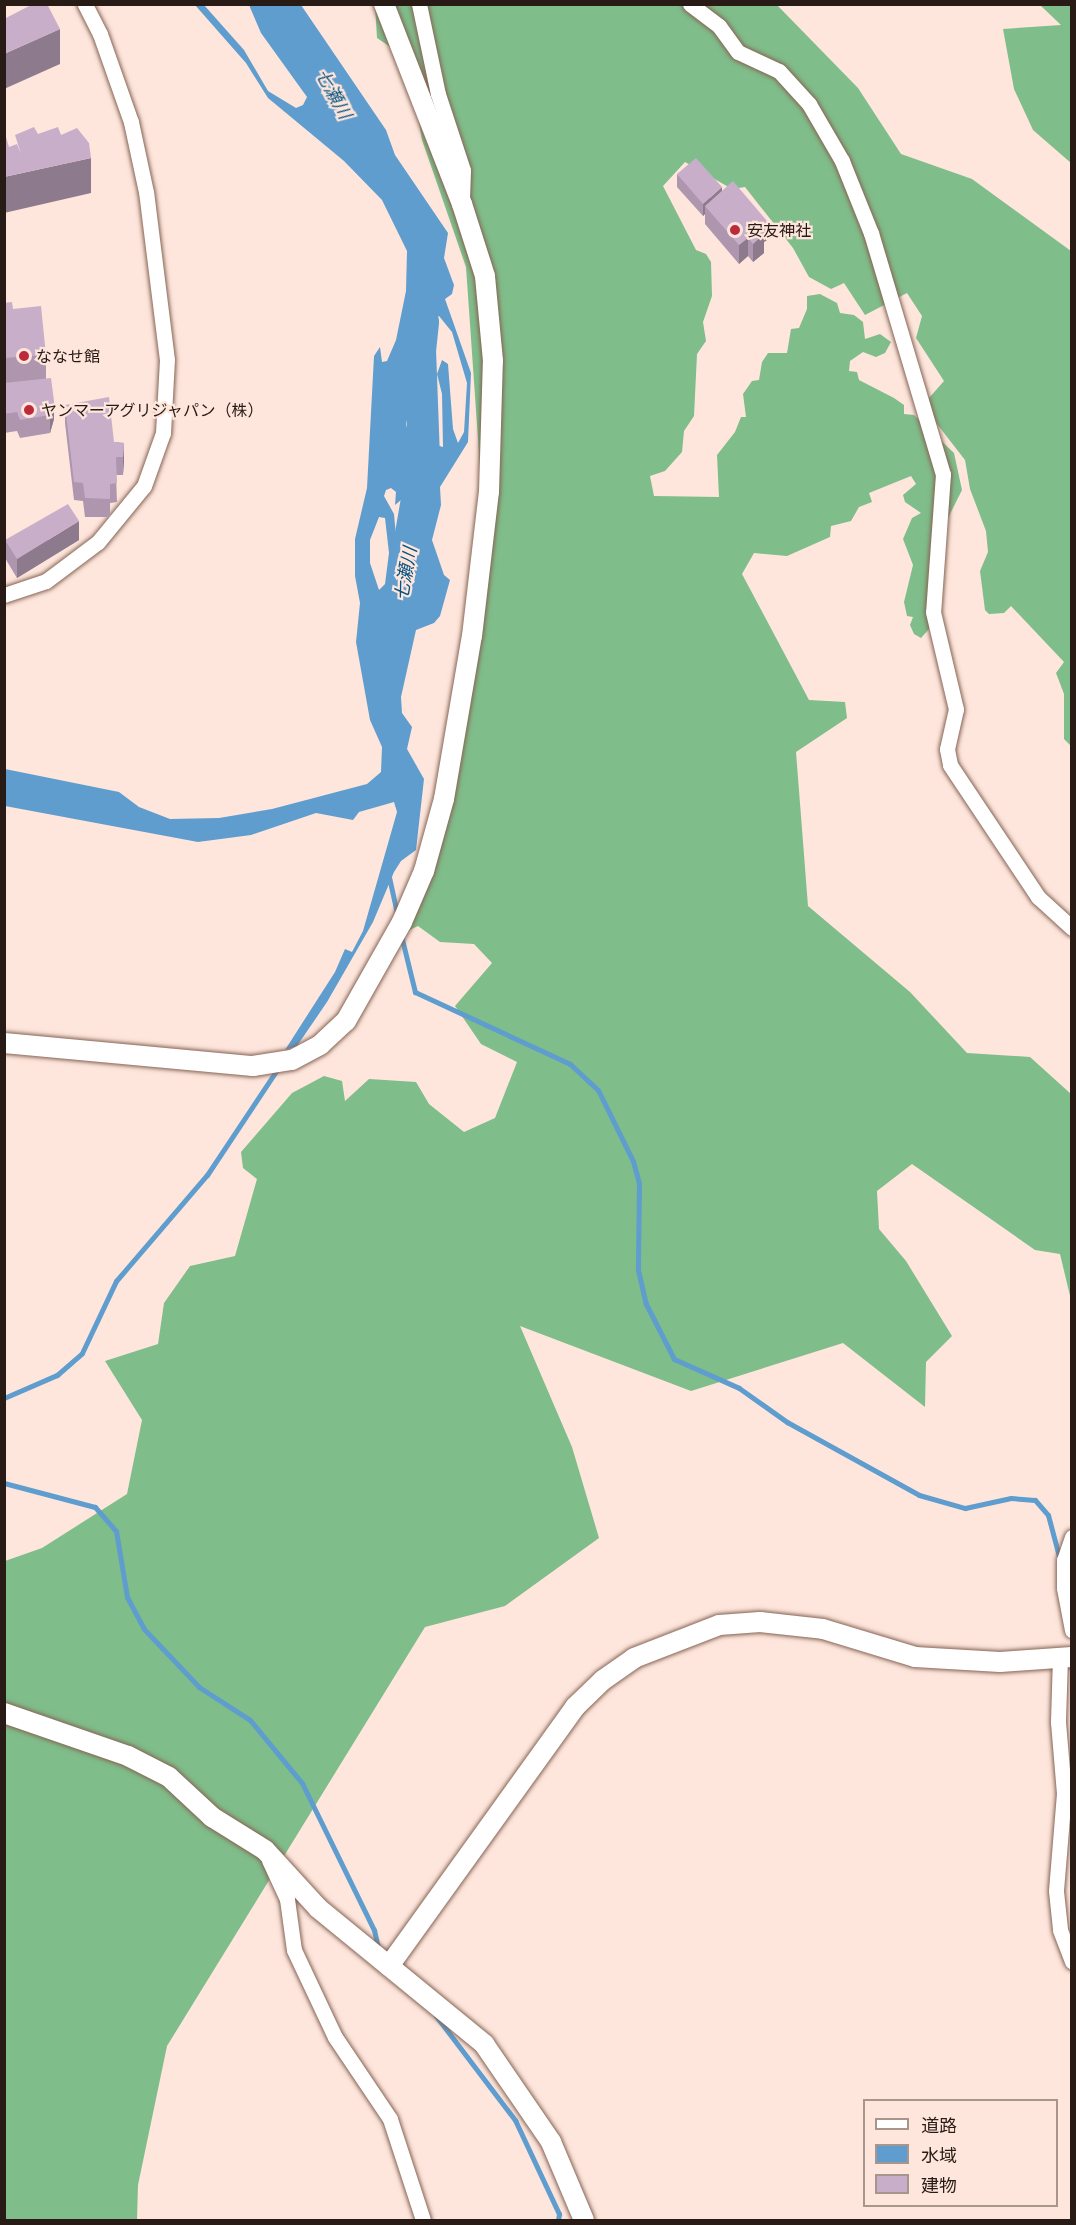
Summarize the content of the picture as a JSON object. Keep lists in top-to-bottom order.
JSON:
{
  "water": ["七瀬川"],
  "places": ["安友神社", "ななせ館", "ヤンマーアグリジャパン（株）"],
  "legend": ["道路", "水域", "建物"]
}
